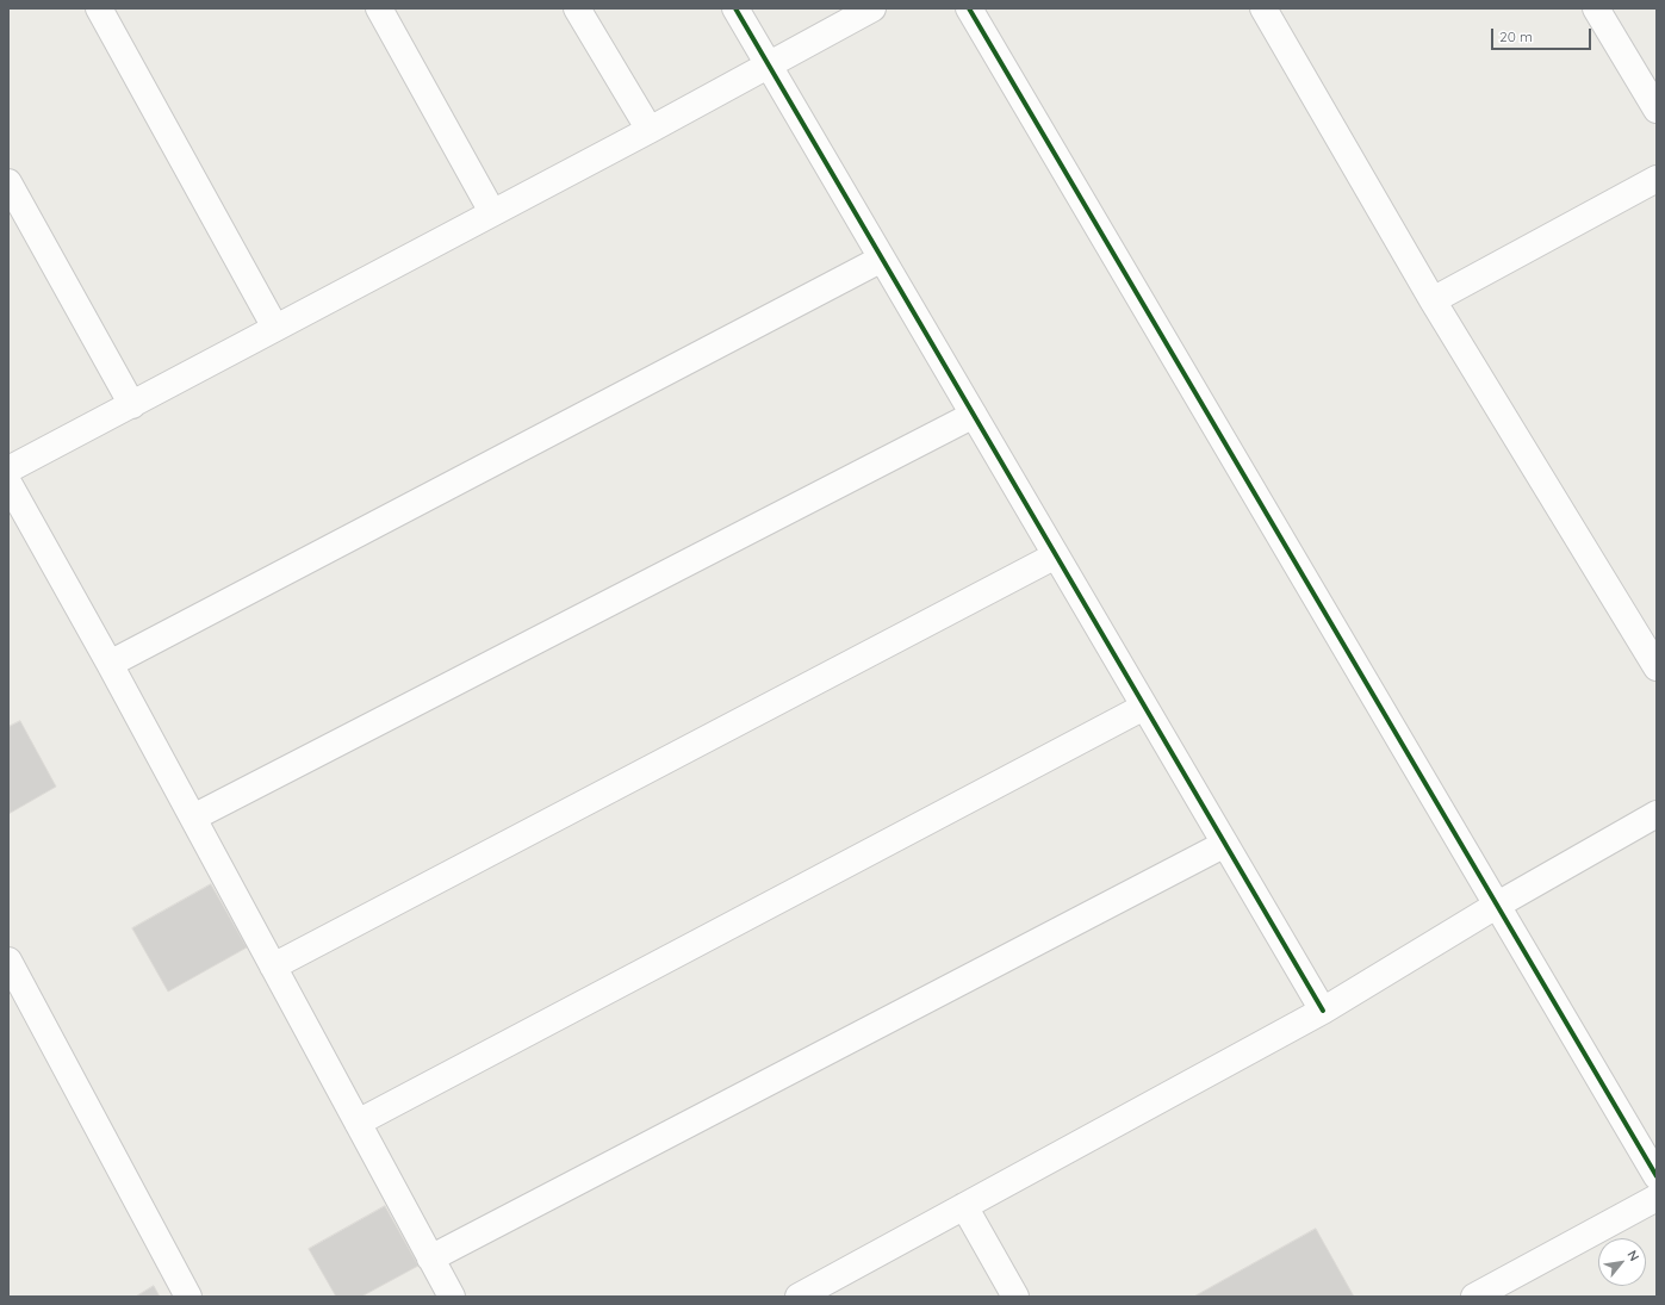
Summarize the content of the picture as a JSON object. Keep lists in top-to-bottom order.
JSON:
{
  "scale_bar": "20 m",
  "north": "top right"
}
